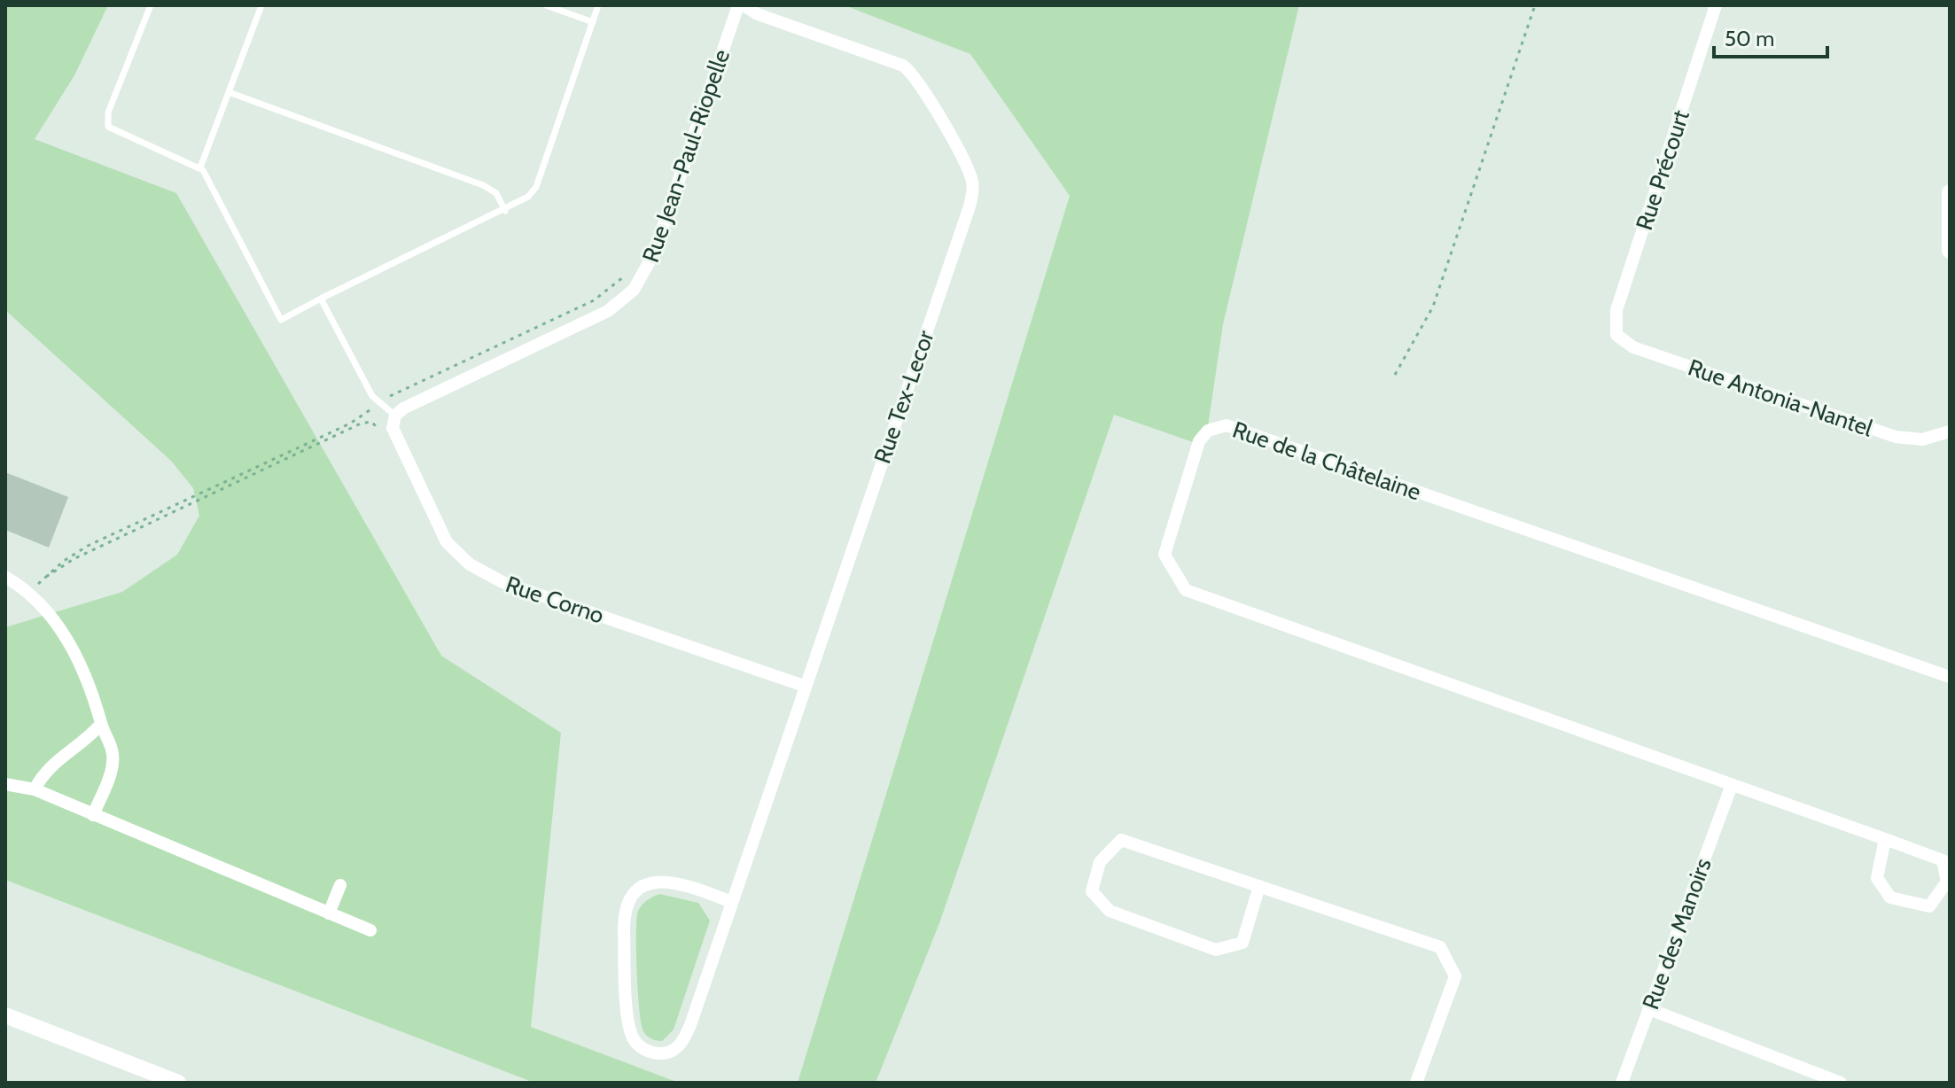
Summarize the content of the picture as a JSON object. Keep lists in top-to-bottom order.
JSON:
{
  "streets": {
    "street": [
      "Rue Jean-Paul-Riopelle",
      "Rue Précourt",
      "Rue Tex-Lecor",
      "Rue Antonia-Nantel",
      "Rue de la Châtelaine",
      "Rue Corno",
      "Rue des Manoirs"
    ]
  },
  "crossings": [
    ["Rue Jean-Paul-Riopelle", "Rue Tex-Lecor"],
    ["Rue Jean-Paul-Riopelle", "Rue Corno"],
    ["Rue Précourt", "Rue Antonia-Nantel"],
    ["Rue Tex-Lecor", "Rue Corno"],
    ["Rue de la Châtelaine", "Rue des Manoirs"]
  ],
  "scale_bar": "50 m"
}
